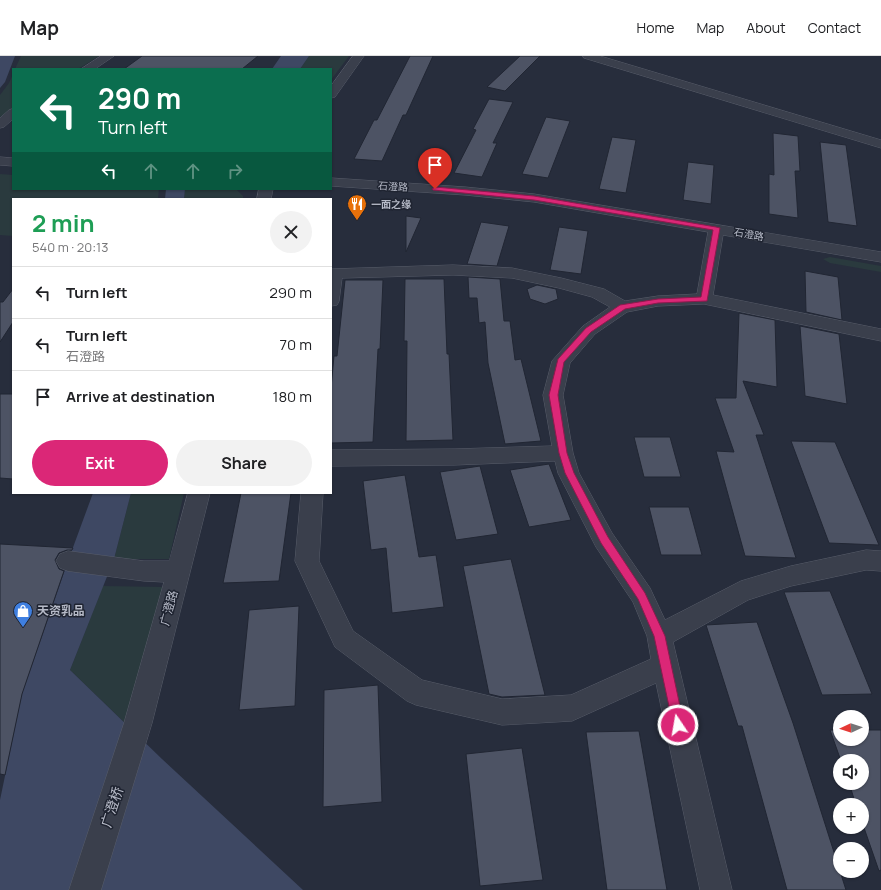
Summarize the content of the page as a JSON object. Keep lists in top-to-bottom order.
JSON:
{
  "streets": {
    "street": ["石澄路", "广澄路", "广澄桥"]
  },
  "crossings": [
    ["广澄路", "广澄桥"]
  ],
  "places": {
    "restaurant": ["一面之缘"],
    "shop": ["天资乳品"]
  },
  "north": "left",
  "page": {
    "header": "Map",
    "nav": [
      "Home",
      "Map",
      "About",
      "Contact"
    ],
    "turn": ["290 m", "Turn left"],
    "heading": ["2 min", "540 m · 20:13"],
    "list": [
      {
        "name": "Turn left",
        "value": "290 m"
      },
      {
        "name": "Turn left",
        "note": "石澄路",
        "value": "70 m"
      },
      {
        "name": "Arrive at destination",
        "value": "180 m"
      }
    ],
    "buttons": ["Exit", "Share"],
    "map_buttons": ["+", "−"]
  }
}
